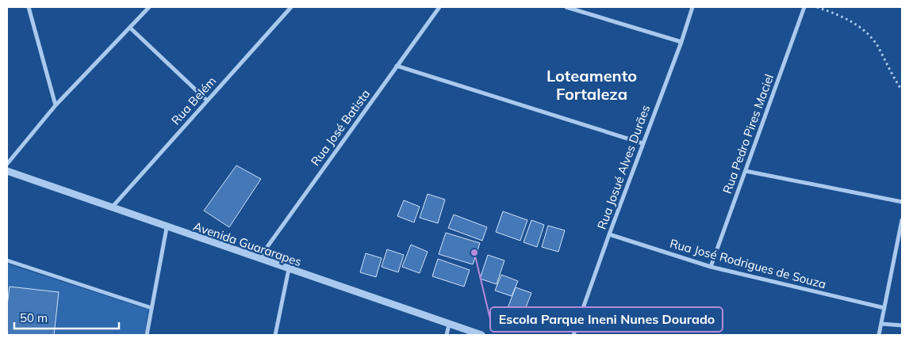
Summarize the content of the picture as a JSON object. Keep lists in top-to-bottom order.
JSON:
{
  "streets": {
    "street": [
      "Rua Belém",
      "Rua José Batista",
      "Rua Pedro Pires Maciel",
      "Rua Josué Alves Durães",
      "Avenida Guararapes",
      "Rua José Rodrigues de Souza"
    ]
  },
  "crossings": [
    ["Rua Belém", "Avenida Guararapes"],
    ["Rua José Batista", "Avenida Guararapes"],
    ["Rua Pedro Pires Maciel", "Rua José Rodrigues de Souza"],
    ["Rua Josué Alves Durães", "Rua José Rodrigues de Souza"]
  ],
  "districts": ["Loteamento Fortaleza"],
  "places": ["Escola Parque Ineni Nunes Dourado"],
  "scale_bar": "50 m"
}
